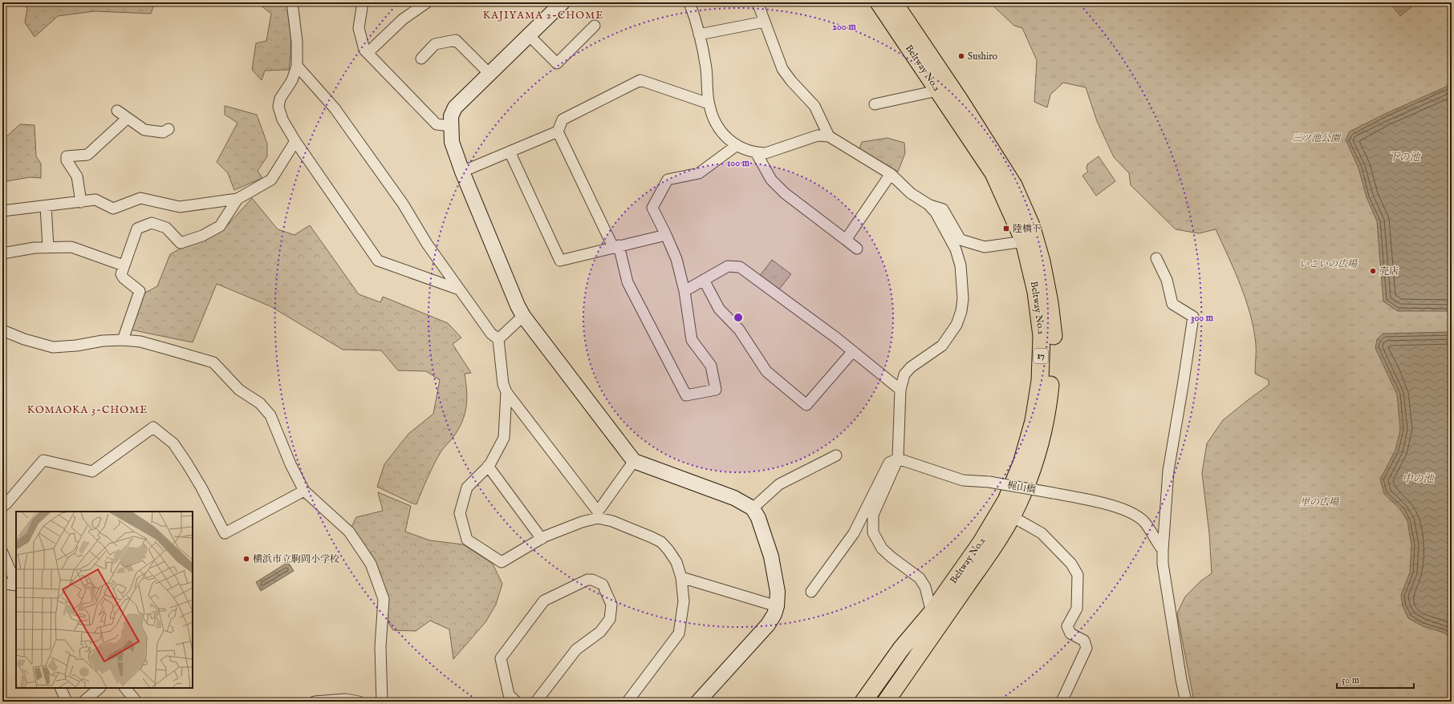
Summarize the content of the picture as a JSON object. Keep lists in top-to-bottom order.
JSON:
{
  "streets": {
    "main road": ["Beltway No.2", "17"],
    "street": ["梶山橋"]
  },
  "districts": ["KAJIYAMA 2-CHOME", "KOMAOKA 3-CHOME"],
  "water": ["下の池", "中の池"],
  "parks": ["三ツ池公園", "いこいの広場", "里の広場"],
  "places": {
    "other": ["Sushiro", "売店", "横浜市立駒岡小学校"],
    "transit": ["陸橋下"]
  },
  "scale_bar": "50 m",
  "rings": ["200 m", "100 m", "300 m"]
}
